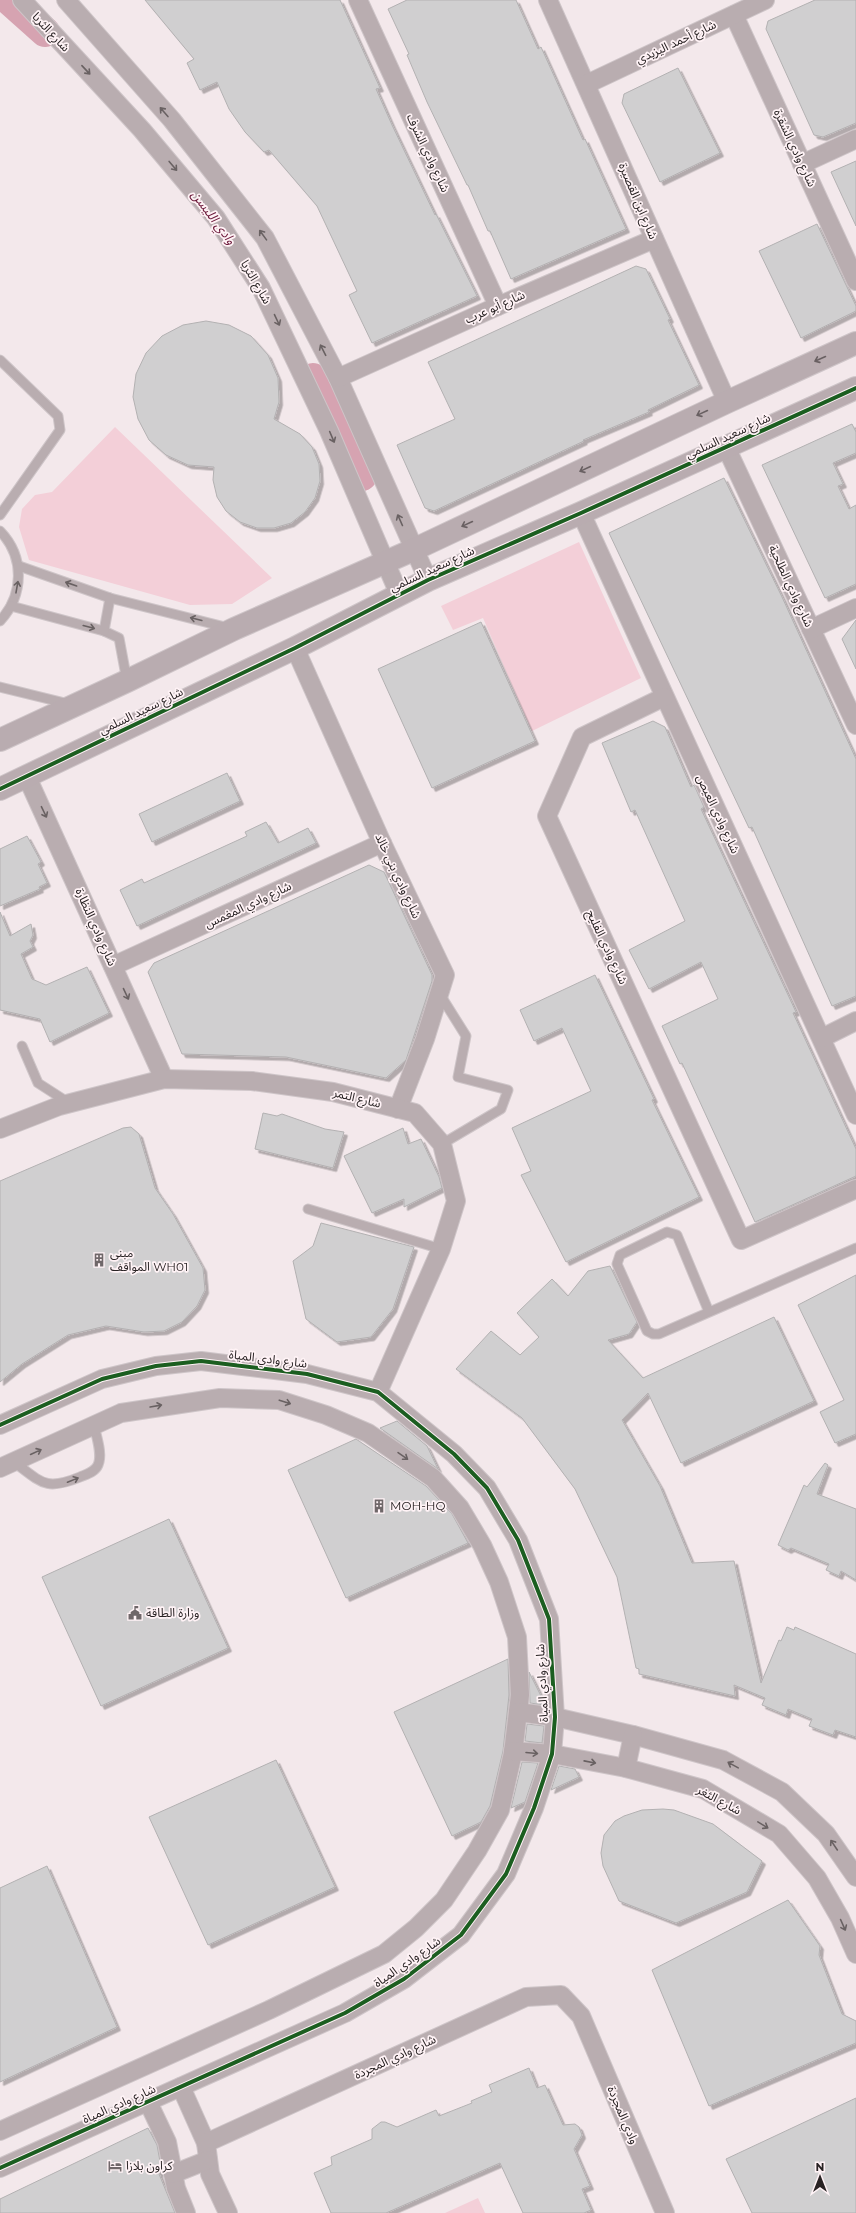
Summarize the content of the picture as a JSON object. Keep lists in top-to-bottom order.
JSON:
{
  "streets": {
    "street": [
      "شارع الثريا",
      "شارع أحمد اليزيدي",
      "شارع وادي الشقرة",
      "شارع وادي الشرف",
      "شارع ابن القصيرة",
      "شارع أبو عرب",
      "شارع سعيد السلمي",
      "شارع وادي الطلحية",
      "شارع وادي العيص",
      "شارع وادي بني خالد",
      "شارع وادي المغمس",
      "شارع وادي النظارة",
      "شارع وادي الفليح",
      "شارع التمر",
      "شارع وادي المياة",
      "شارع الثغر",
      "شارع وادي المجردة",
      "وادي المجردة"
    ]
  },
  "crossings": [
    ["شارع الثريا", "شارع سعيد السلمي"],
    ["شارع أحمد اليزيدي", "شارع وادي الشقرة"],
    ["شارع أحمد اليزيدي", "شارع ابن القصيرة"],
    ["شارع وادي الشرف", "شارع أبو عرب"],
    ["شارع ابن القصيرة", "شارع أبو عرب"],
    ["شارع سعيد السلمي", "شارع وادي الطلحية"],
    ["شارع سعيد السلمي", "شارع وادي العيص"],
    ["شارع سعيد السلمي", "شارع وادي بني خالد"],
    ["شارع سعيد السلمي", "شارع وادي النظارة"],
    ["شارع وادي العيص", "شارع وادي الفليح"],
    ["شارع وادي بني خالد", "شارع وادي المغمس"],
    ["شارع وادي بني خالد", "شارع التمر"],
    ["شارع وادي المغمس", "شارع وادي النظارة"],
    ["شارع وادي النظارة", "شارع التمر"],
    ["شارع التمر", "شارع وادي المياة"],
    ["شارع وادي المياة", "شارع الثغر"],
    ["شارع وادي المجردة", "وادي المجردة"]
  ],
  "one_way": ["شارع وادي النظارة"],
  "water": ["وادي الليسن"],
  "places": {
    "building": ["مبنى المواقف WH01", "MOH-HQ"],
    "public building": ["وزارة الطاقة"],
    "hotel": ["كراون بلازا"]
  },
  "north": "top"
}
